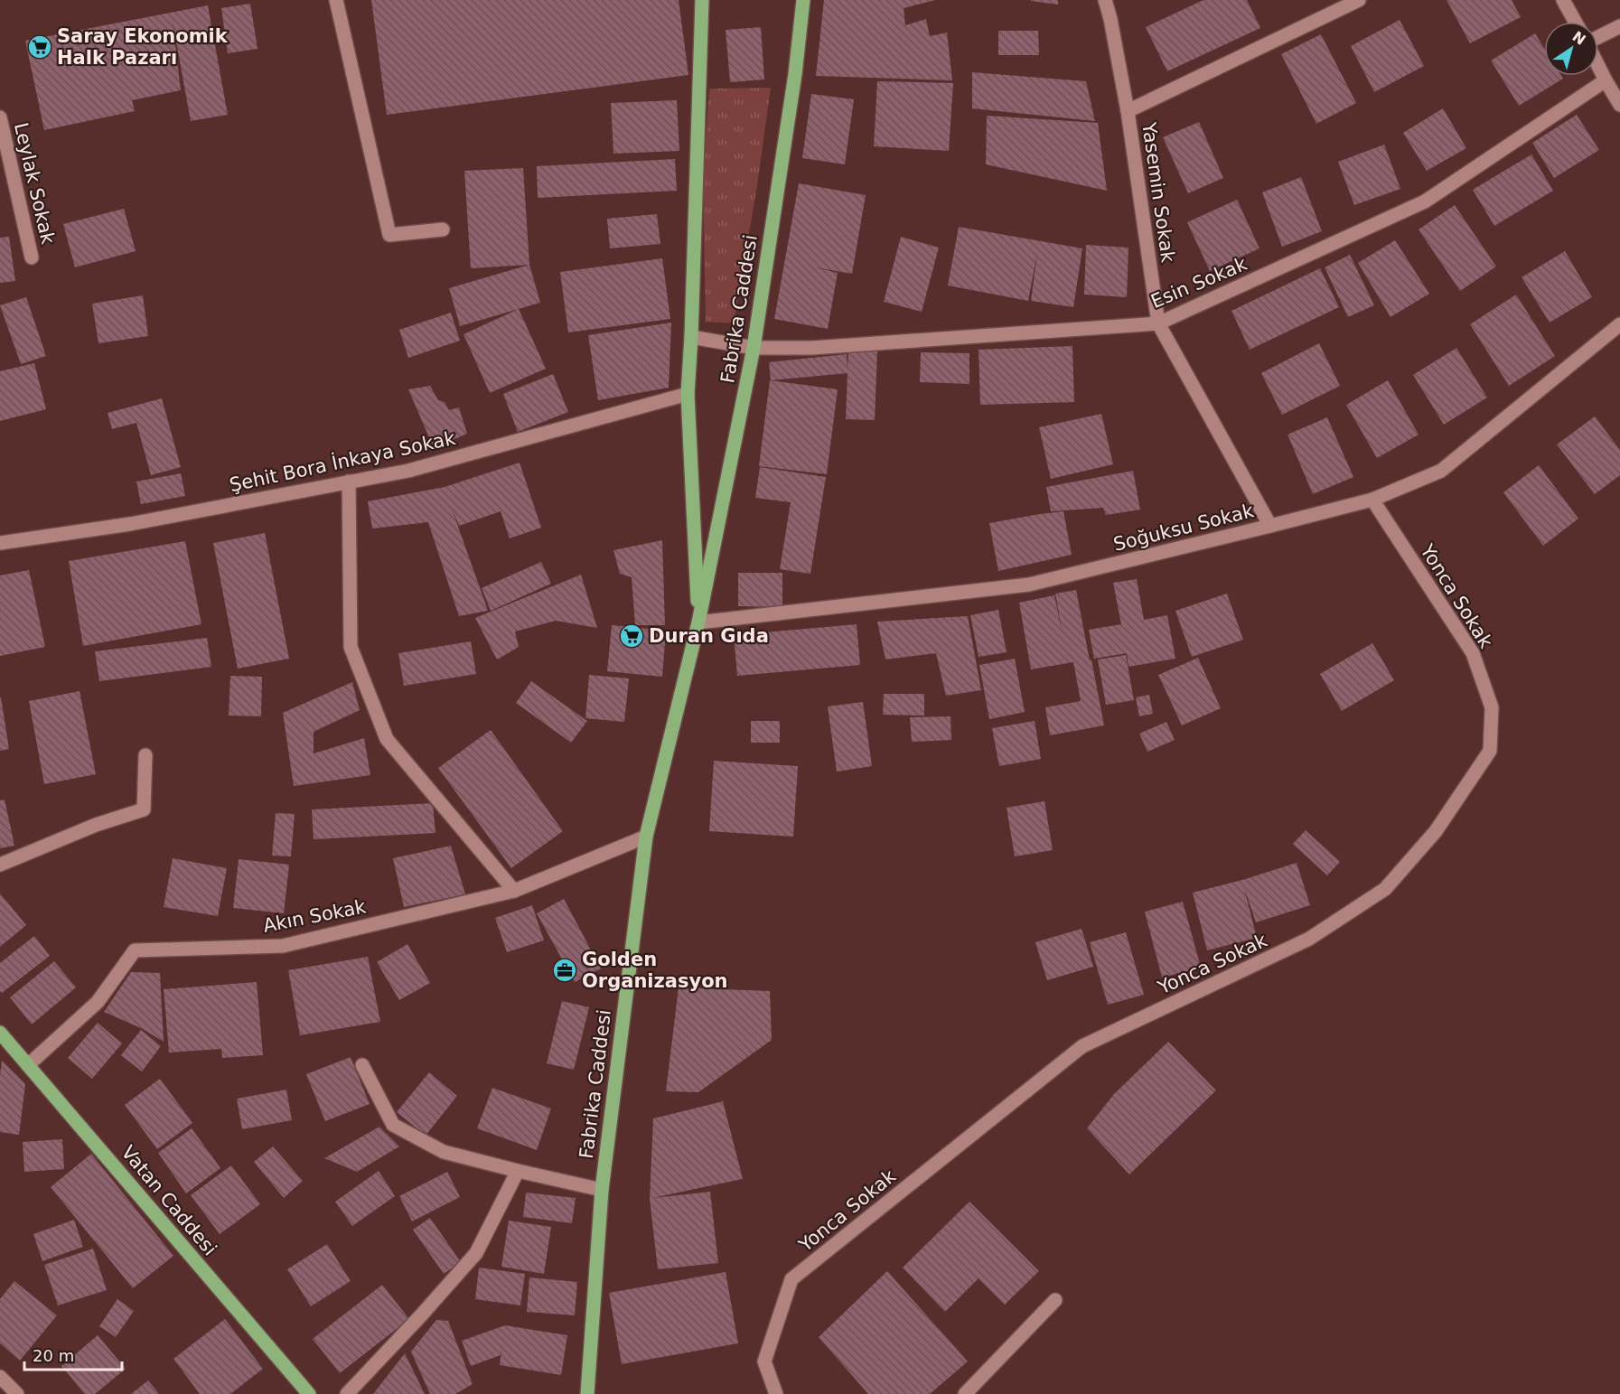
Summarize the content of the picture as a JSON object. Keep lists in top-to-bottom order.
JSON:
{
  "streets": {
    "main road": ["Fabrika Caddesi", "Vatan Caddesi"],
    "street": [
      "Leylak Sokak",
      "Yasemin Sokak",
      "Esin Sokak",
      "Şehit Bora İnkaya Sokak",
      "Soğuksu Sokak",
      "Yonca Sokak",
      "Akın Sokak"
    ]
  },
  "crossings": [
    ["Yasemin Sokak", "Esin Sokak"],
    ["Yasemin Sokak", "Soğuksu Sokak"],
    ["Esin Sokak", "Fabrika Caddesi"],
    ["Fabrika Caddesi", "Şehit Bora İnkaya Sokak"],
    ["Fabrika Caddesi", "Soğuksu Sokak"],
    ["Fabrika Caddesi", "Akın Sokak"],
    ["Soğuksu Sokak", "Yonca Sokak"],
    ["Akın Sokak", "Vatan Caddesi"]
  ],
  "places": {
    "supermarket": ["Saray Ekonomik Halk Pazarı", "Duran Gıda"],
    "office": ["Golden Organizasyon"]
  },
  "scale_bar": "20 m",
  "north": "top right"
}
